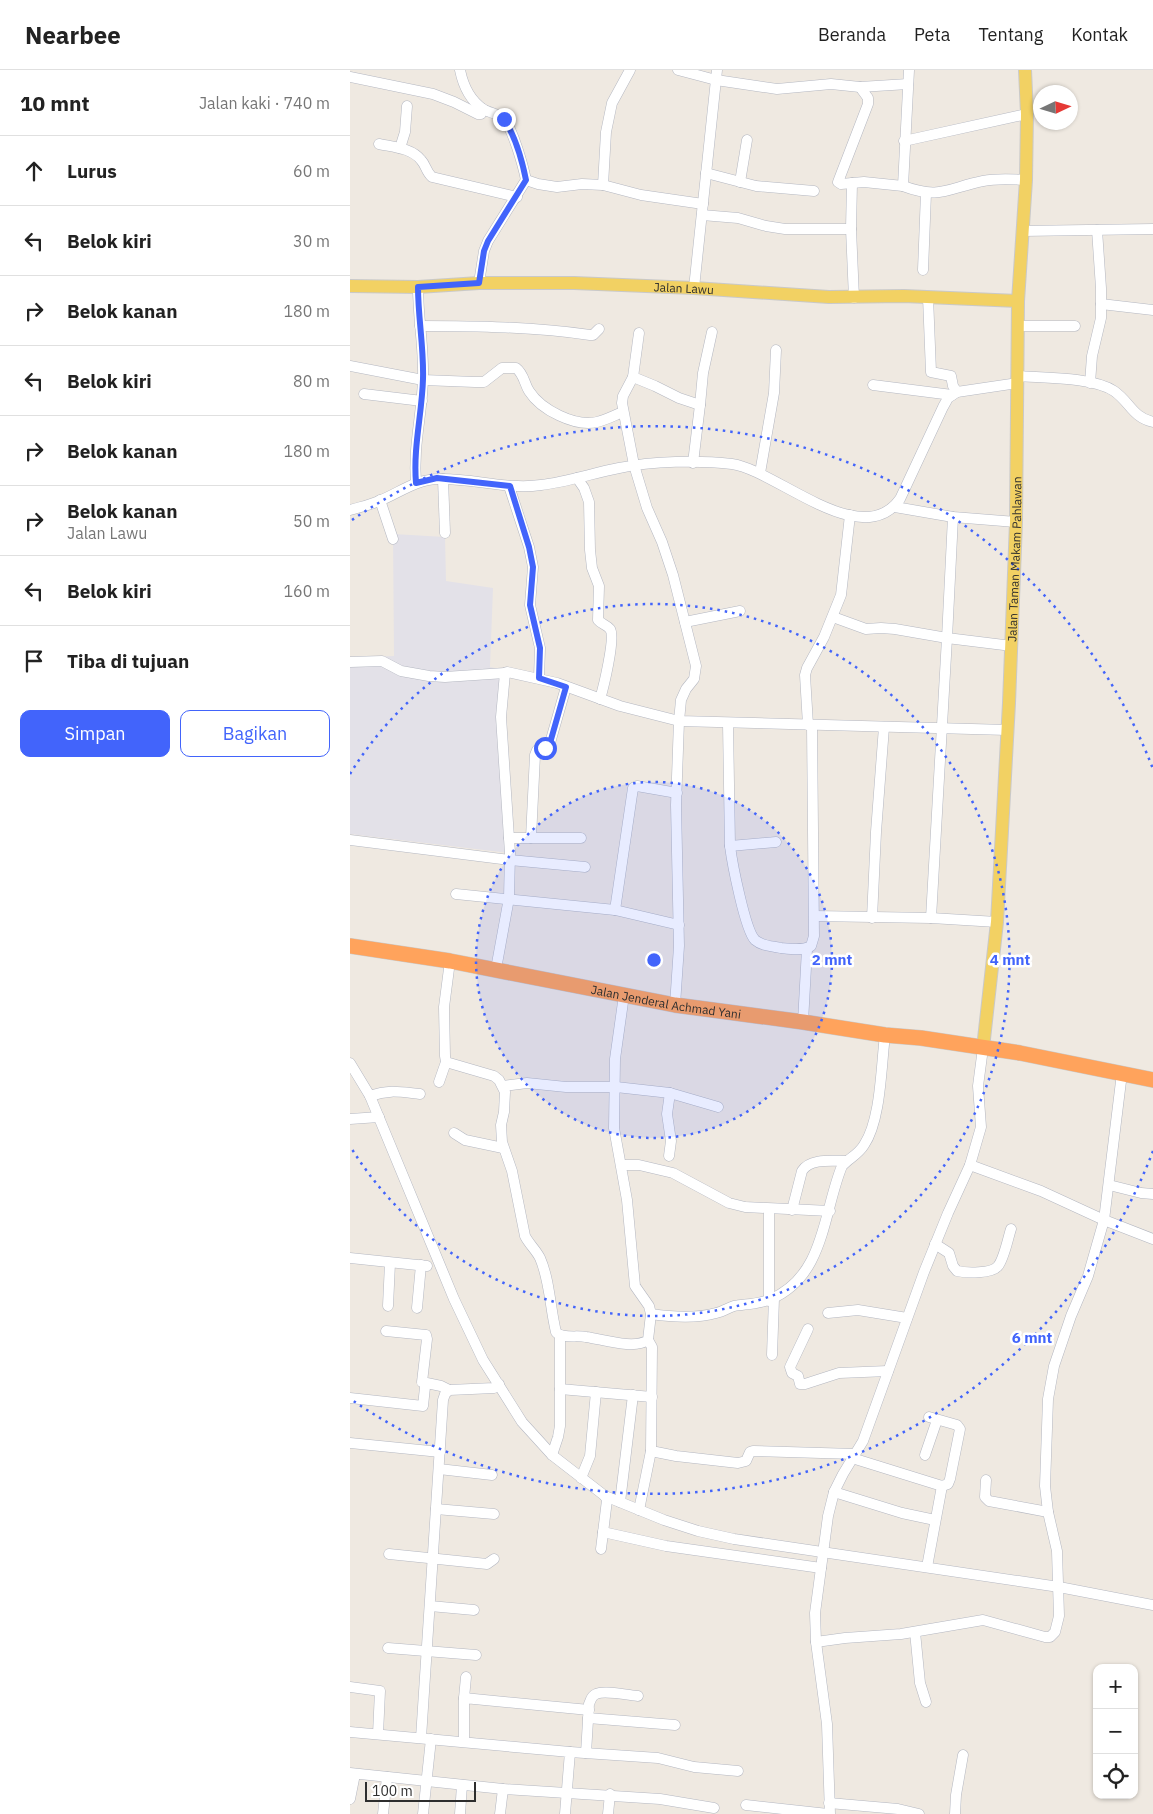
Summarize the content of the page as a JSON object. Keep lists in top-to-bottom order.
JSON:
{
  "streets": {
    "highway": ["Jalan Jenderal Achmad Yani"],
    "main road": ["Jalan Lawu", "Jalan Taman Makam Pahlawan"]
  },
  "crossings": [
    ["Jalan Lawu", "Jalan Taman Makam Pahlawan"],
    ["Jalan Taman Makam Pahlawan", "Jalan Jenderal Achmad Yani"]
  ],
  "scale_bar": "100 m",
  "north": "right",
  "page": {
    "header": "Nearbee",
    "nav": [
      "Beranda",
      "Peta",
      "Tentang",
      "Kontak"
    ],
    "heading": ["10 mnt", "Jalan kaki · 740 m"],
    "list": [
      ["Lurus", "60 m"],
      ["Belok kiri", "30 m"],
      ["Belok kanan", "180 m"],
      ["Belok kiri", "80 m"],
      ["Belok kanan", "180 m"],
      ["Belok kanan", "Jalan Lawu", "50 m"],
      ["Belok kiri", "160 m"],
      "Tiba di tujuan"
    ],
    "buttons": ["Simpan", "Bagikan"],
    "map_buttons": ["+", "−"],
    "scale": "100 m"
  },
  "rings": ["2 mnt", "4 mnt", "6 mnt"]
}
